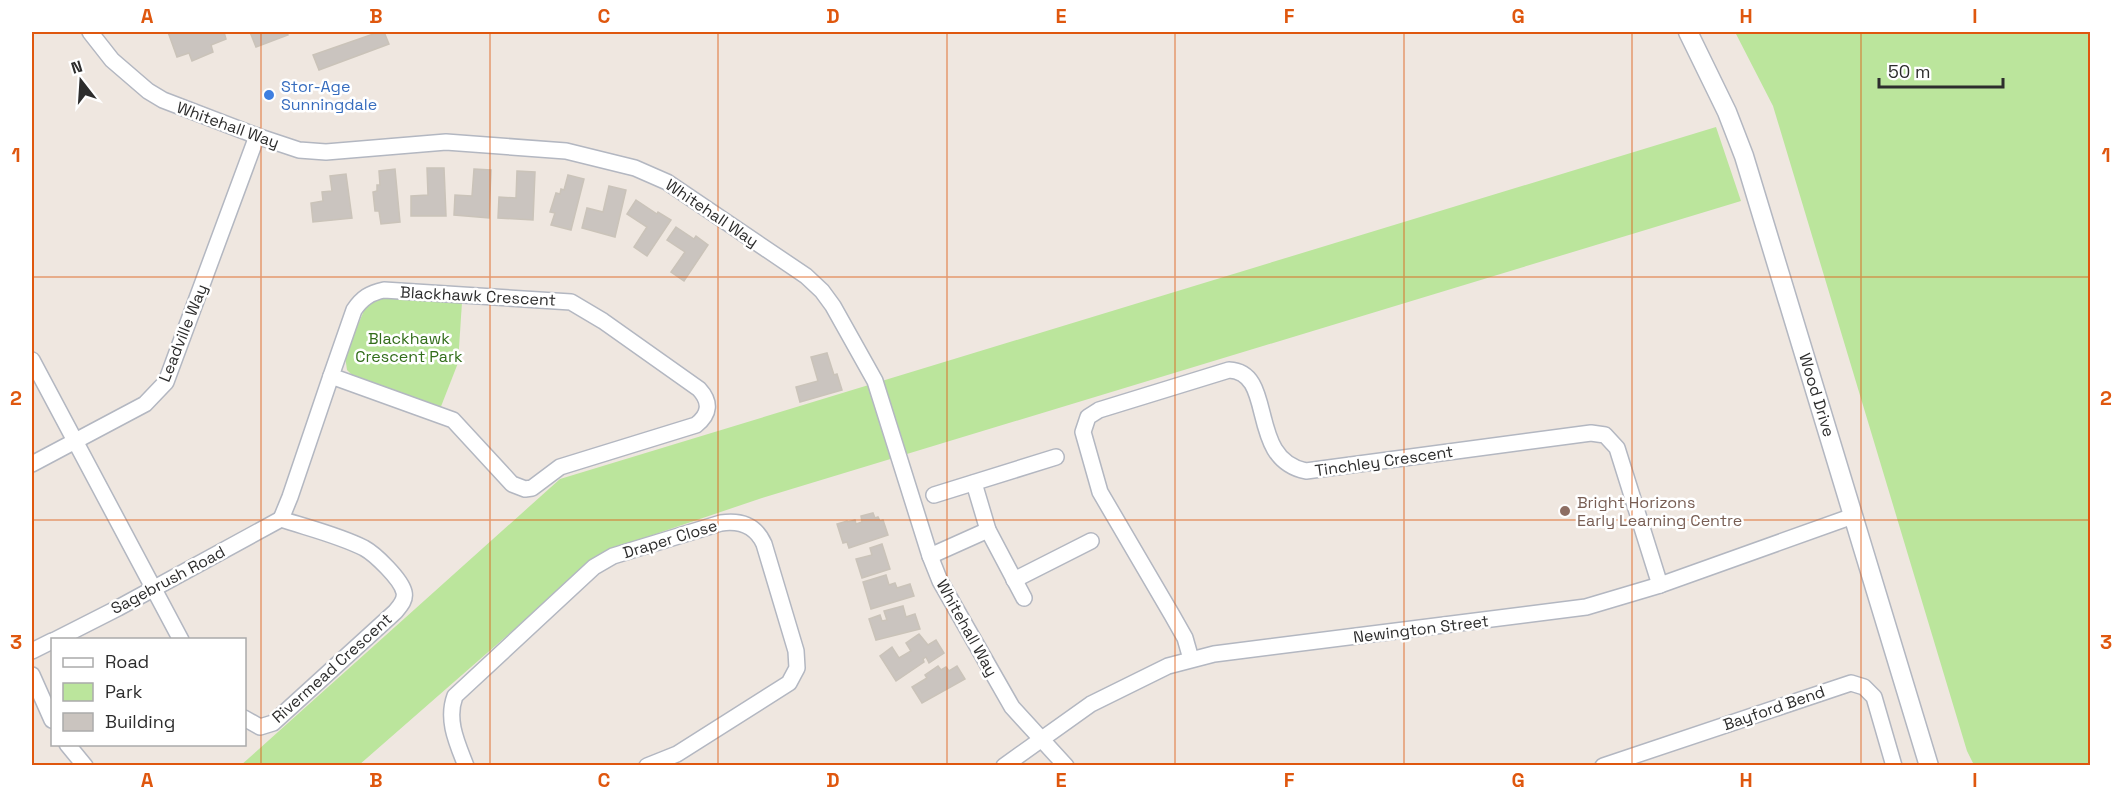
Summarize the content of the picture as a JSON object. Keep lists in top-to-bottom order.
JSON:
{
  "streets": {
    "street": [
      "Whitehall Way",
      "Blackhawk Crescent",
      "Leadville Way",
      "Wood Drive",
      "Tinchley Crescent",
      "Draper Close",
      "Sagebrush Road",
      "Newington Street",
      "Rivermead Crescent",
      "Bayford Bend"
    ]
  },
  "crossings": [
    ["Whitehall Way", "Leadville Way"],
    ["Whitehall Way", "Newington Street"],
    ["Blackhawk Crescent", "Sagebrush Road"],
    ["Blackhawk Crescent", "Rivermead Crescent"],
    ["Wood Drive", "Newington Street"],
    ["Tinchley Crescent", "Newington Street"],
    ["Sagebrush Road", "Rivermead Crescent"]
  ],
  "parks": ["Blackhawk Crescent Park"],
  "places": ["Stor-Age Sunningdale", "Bright Horizons Early Learning Centre"],
  "legend": ["Road", "Park", "Building"],
  "scale_bar": "50 m",
  "north": "top",
  "grid": {
    "columns": [
      "A",
      "B",
      "C",
      "D",
      "E",
      "F",
      "G",
      "H",
      "I"
    ],
    "rows": ["1", "2", "3"]
  }
}
